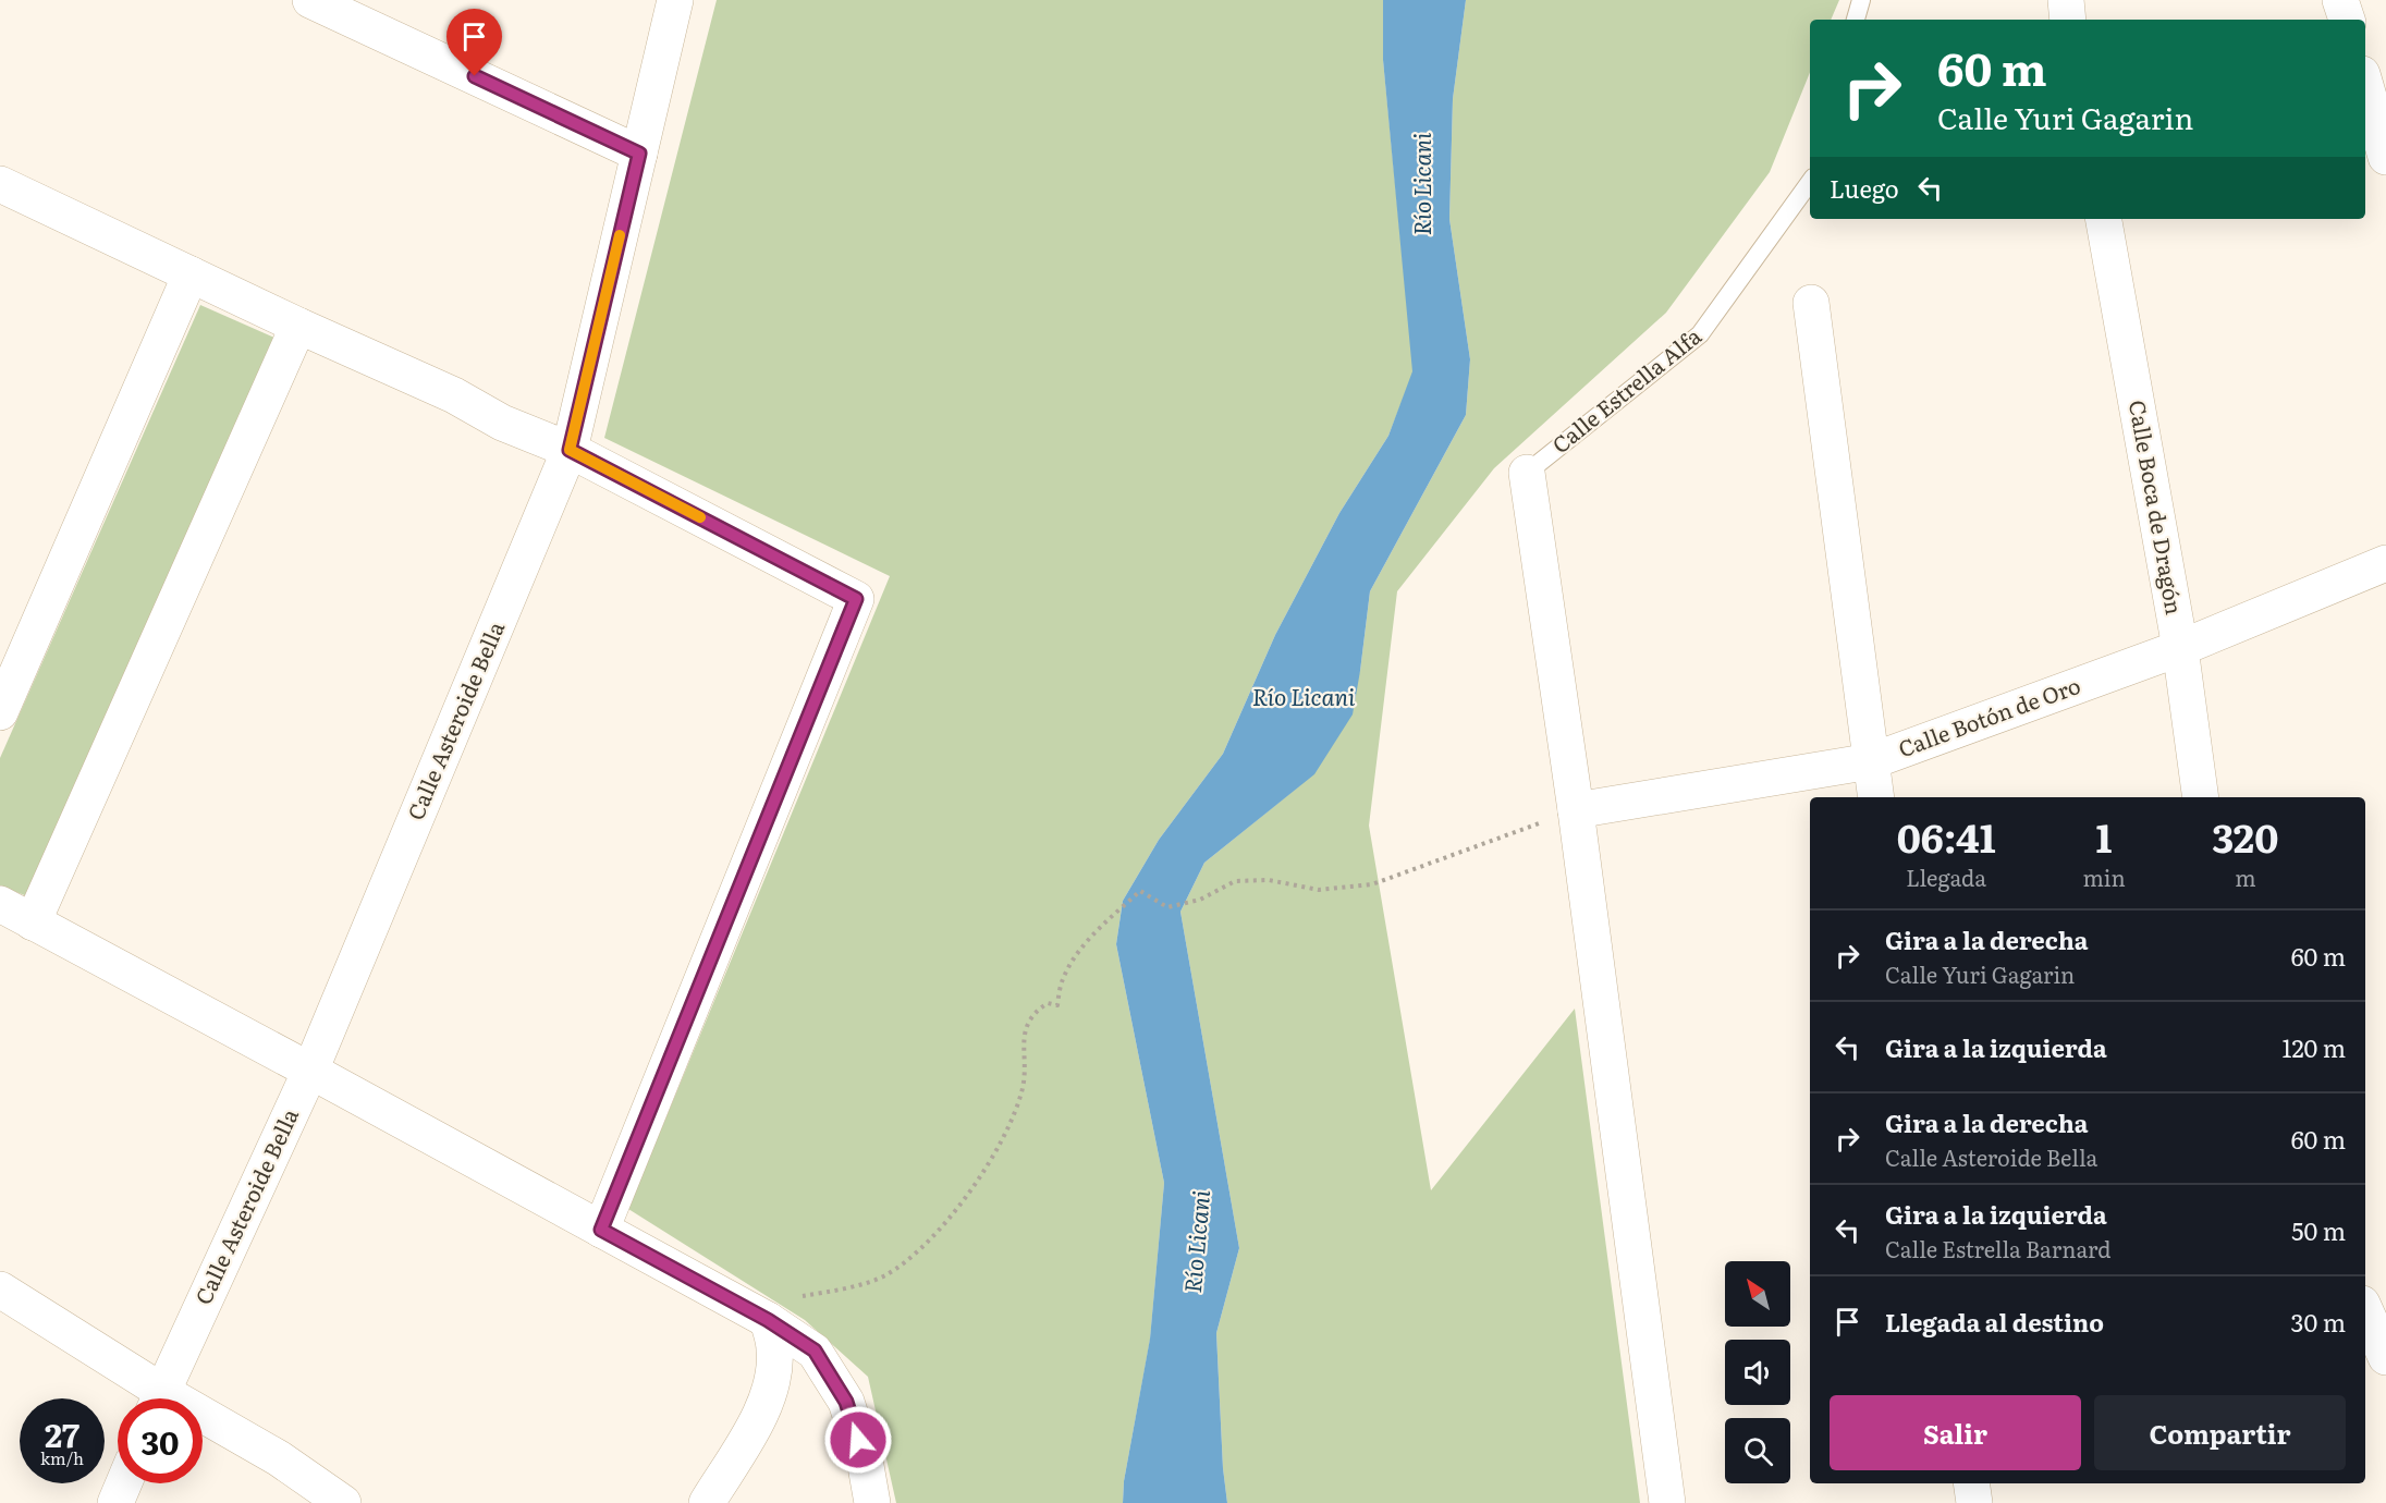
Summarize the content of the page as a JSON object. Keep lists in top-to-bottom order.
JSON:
{
  "streets": {
    "street": ["Calle Boca de Dragón", "Calle Botón de Oro", "Calle Asteroide Bella"],
    "lane": ["Calle Estrella Alfa"]
  },
  "crossings": [
    ["Calle Boca de Dragón", "Calle Botón de Oro"]
  ],
  "water": ["Río Licani"],
  "north": "top left",
  "page": {
    "turn": ["60 m", "Calle Yuri Gagarin"],
    "then": "Luego",
    "eta": [
      "06:41",
      "Llegada",
      "1",
      "min",
      "320",
      "m"
    ],
    "list": [
      {
        "name": "Gira a la derecha",
        "note": "Calle Yuri Gagarin",
        "value": "60 m"
      },
      {
        "name": "Gira a la izquierda",
        "value": "120 m"
      },
      {
        "name": "Gira a la derecha",
        "note": "Calle Asteroide Bella",
        "value": "60 m"
      },
      {
        "name": "Gira a la izquierda",
        "note": "Calle Estrella Barnard",
        "value": "50 m"
      },
      {
        "name": "Llegada al destino",
        "value": "30 m"
      }
    ],
    "buttons": ["Salir", "Compartir"],
    "speed": "27 km/h",
    "limit": "30"
  }
}
